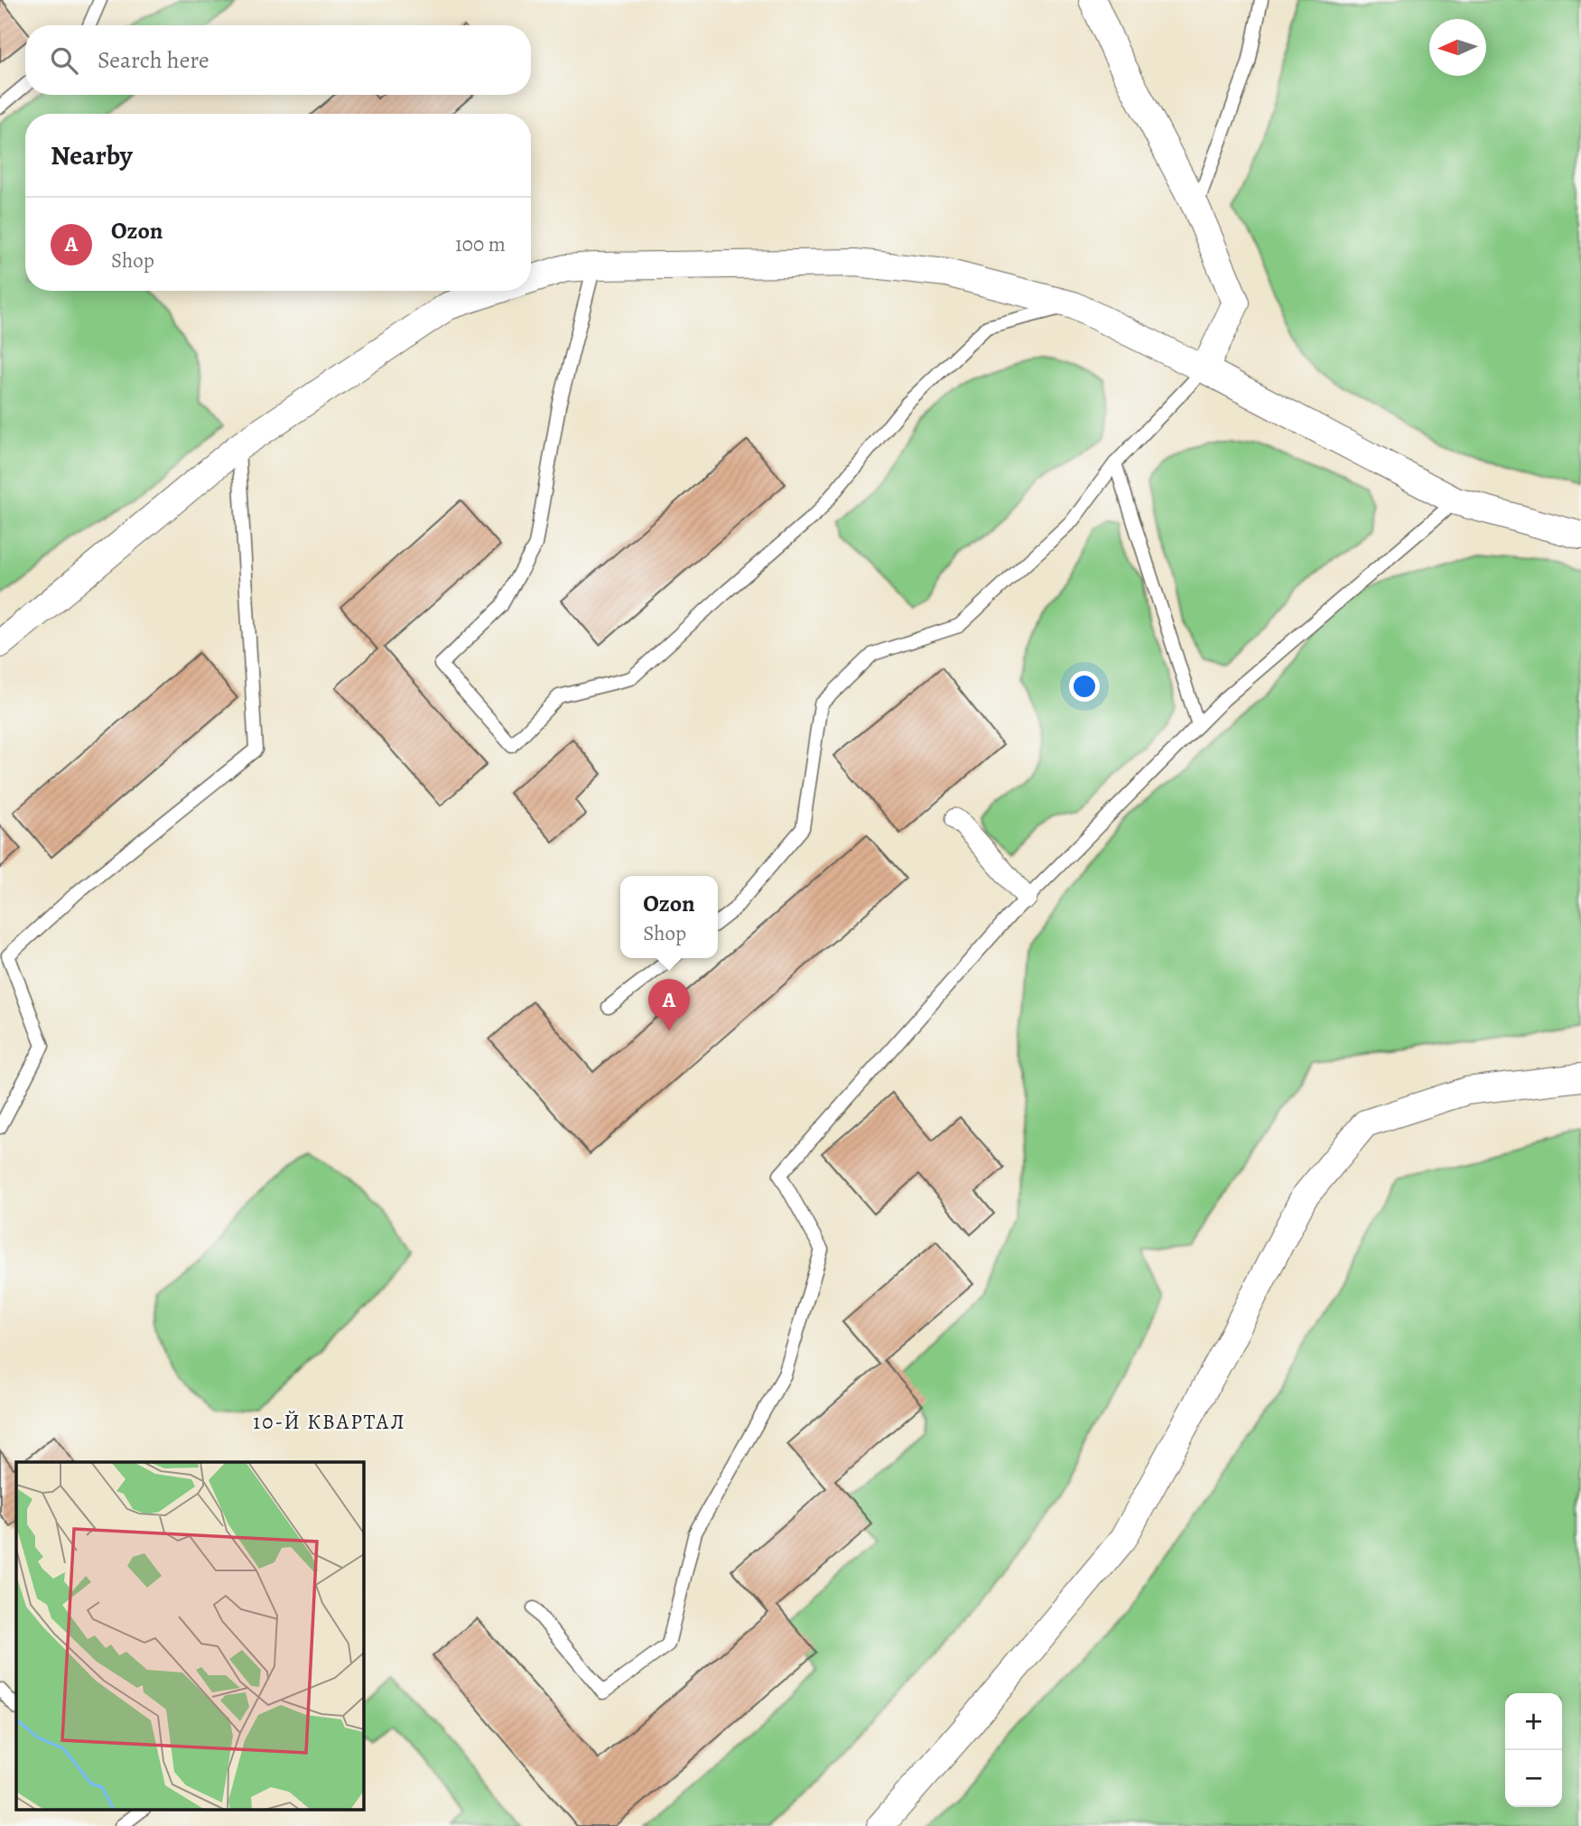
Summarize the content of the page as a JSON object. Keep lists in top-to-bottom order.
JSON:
{
  "districts": ["10-Й КВАРТАЛ"],
  "north": "left",
  "page": {
    "search": "Search here",
    "heading": "Nearby",
    "list": [
      {
        "mark": "A",
        "name": "Ozon",
        "note": "Shop",
        "value": "100 m"
      }
    ],
    "popup": ["Ozon", "Shop"],
    "pins": "A",
    "map_buttons": ["+", "−"]
  }
}
